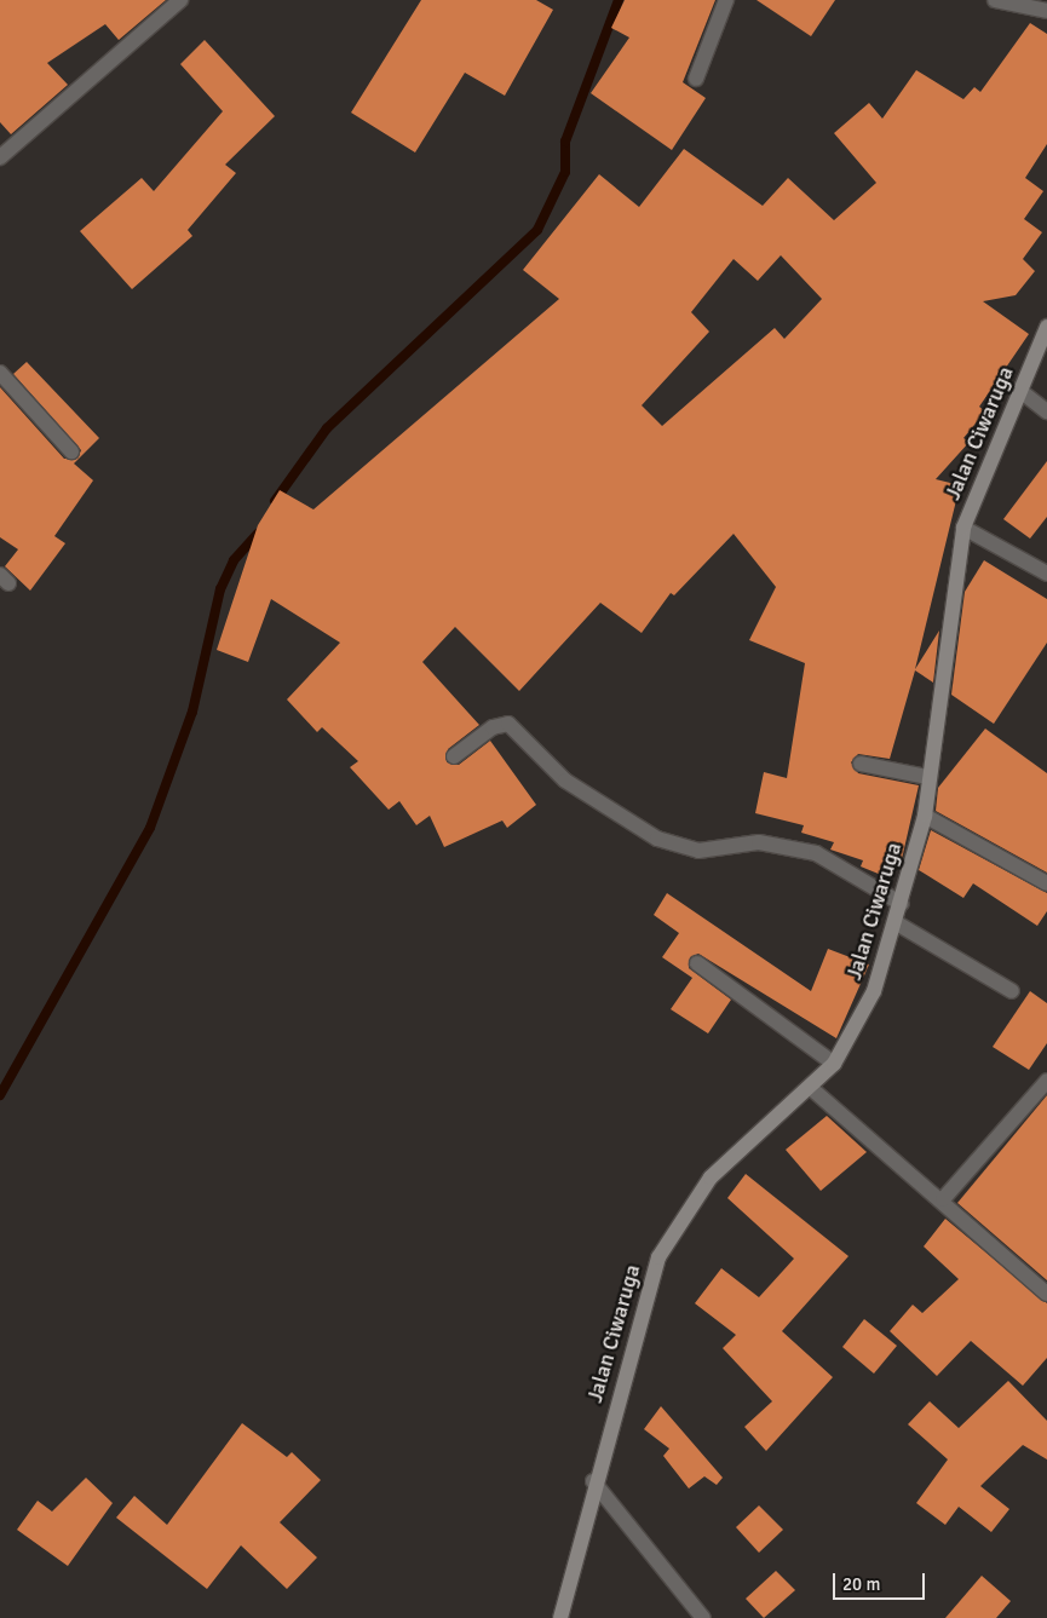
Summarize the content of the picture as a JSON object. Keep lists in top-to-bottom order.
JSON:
{
  "streets": {
    "street": ["Jalan Ciwaruga"]
  },
  "scale_bar": "20 m"
}
